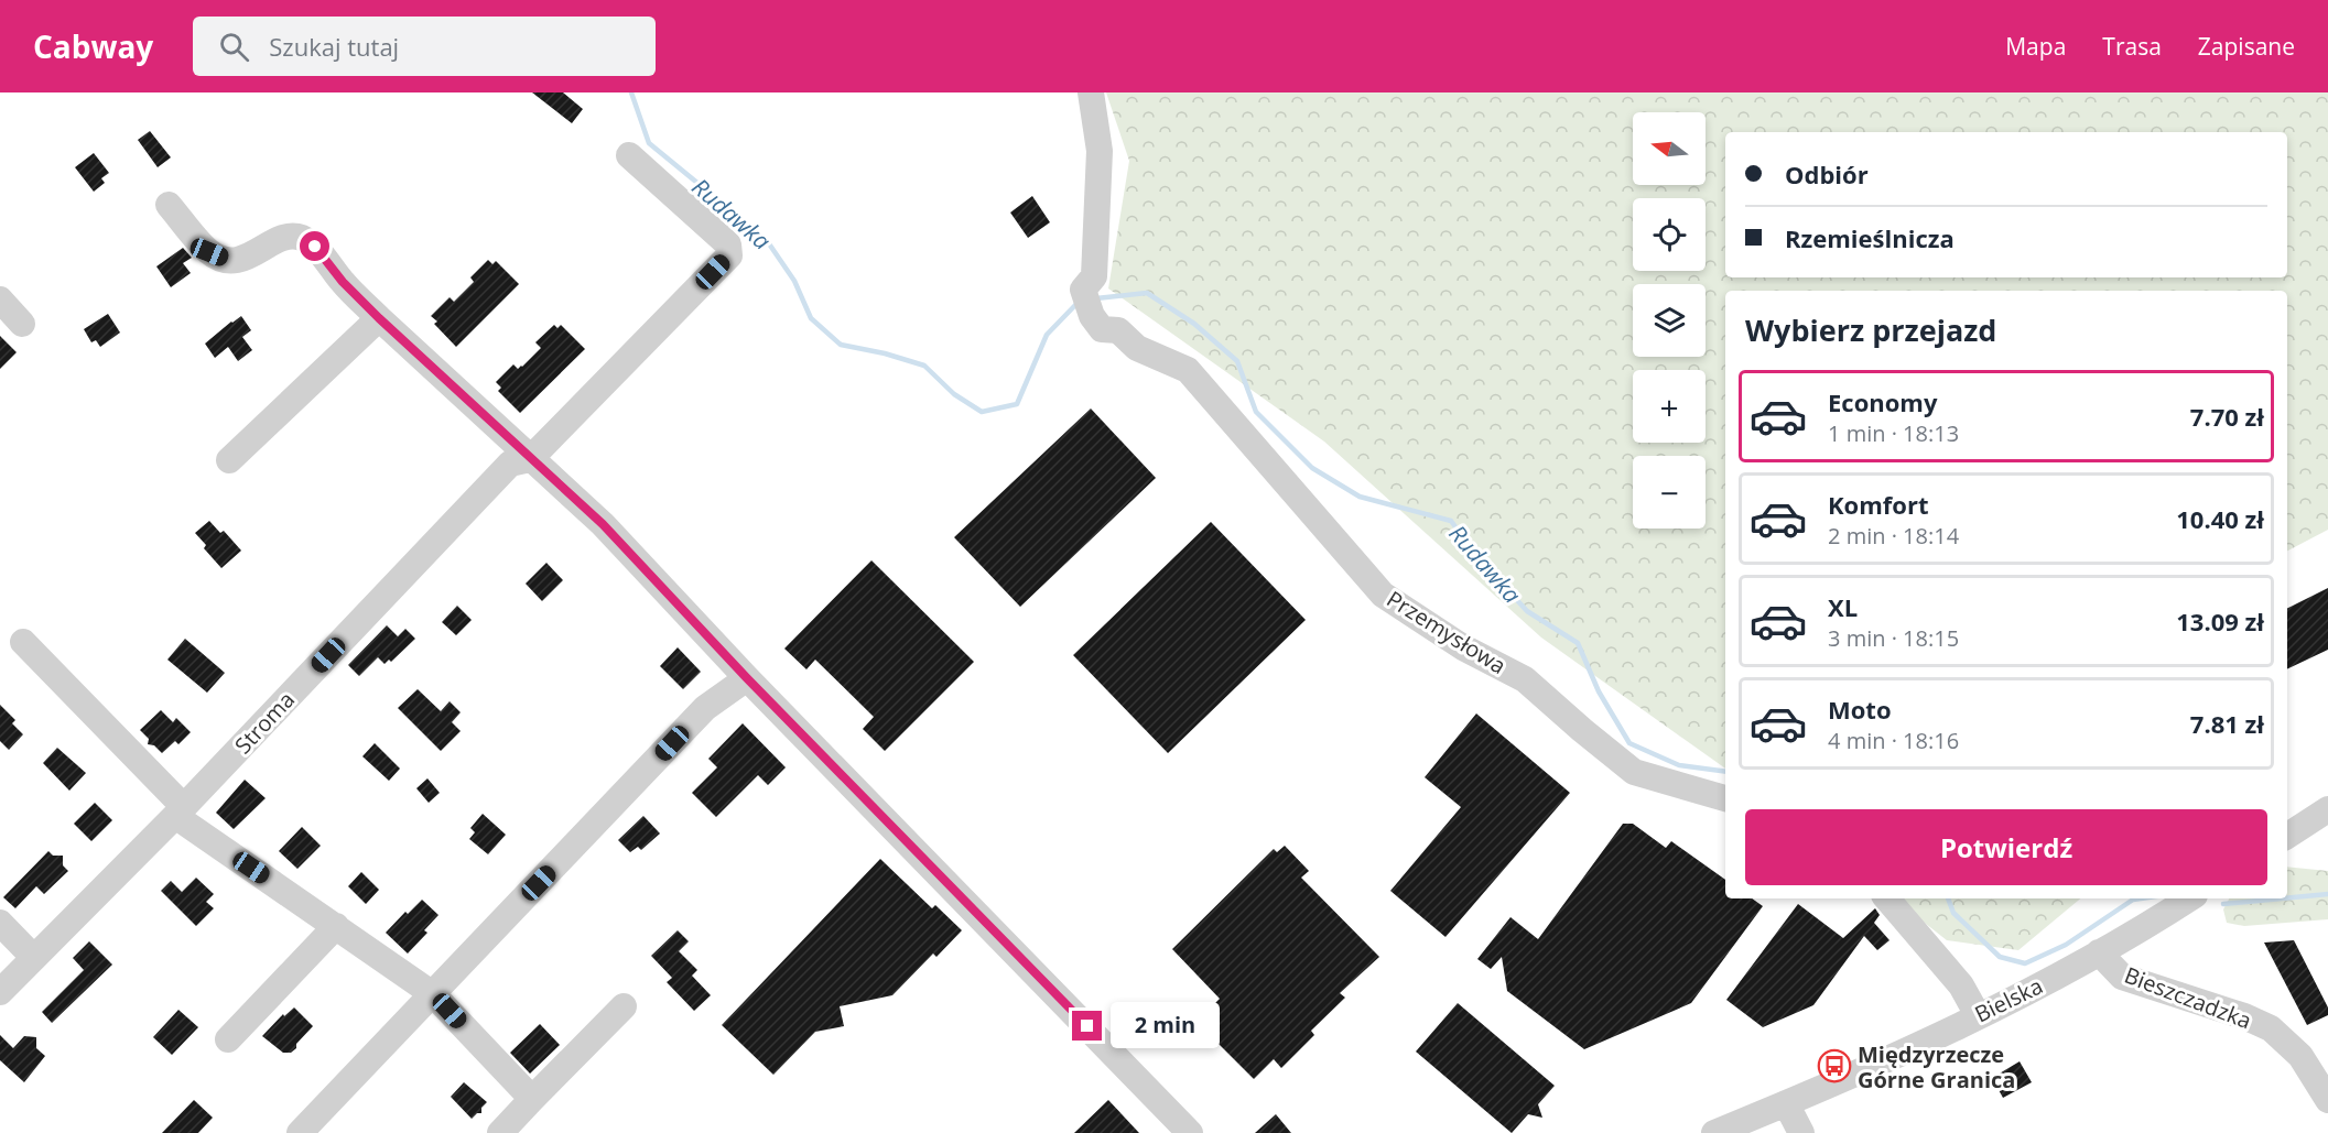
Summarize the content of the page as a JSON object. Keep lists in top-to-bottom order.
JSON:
{
  "streets": {
    "street": [
      "Przemysłowa",
      "Stroma",
      "Bieszczadzka",
      "Bielska"
    ]
  },
  "crossings": [
    ["Bieszczadzka", "Bielska"]
  ],
  "water": ["Rudawka"],
  "places": {
    "bus stop": ["Międzyrzecze Górne Granica"]
  },
  "north": "left",
  "page": {
    "header": "Cabway",
    "search": "Szukaj tutaj",
    "nav": ["Mapa", "Trasa", "Zapisane"],
    "map_buttons": ["+", "−"],
    "banner": ["Odbiór", "Rzemieślnicza"],
    "heading": "Wybierz przejazd",
    "list": [
      {
        "name": "Economy",
        "note": "1 min · 18:13",
        "value": "7.70 zł"
      },
      {
        "name": "Komfort",
        "note": "2 min · 18:14",
        "value": "10.40 zł"
      },
      {
        "name": "XL",
        "note": "3 min · 18:15",
        "value": "13.09 zł"
      },
      {
        "name": "Moto",
        "note": "4 min · 18:16",
        "value": "7.81 zł"
      }
    ],
    "buttons": "Potwierdź",
    "bubble": "2 min"
  }
}
